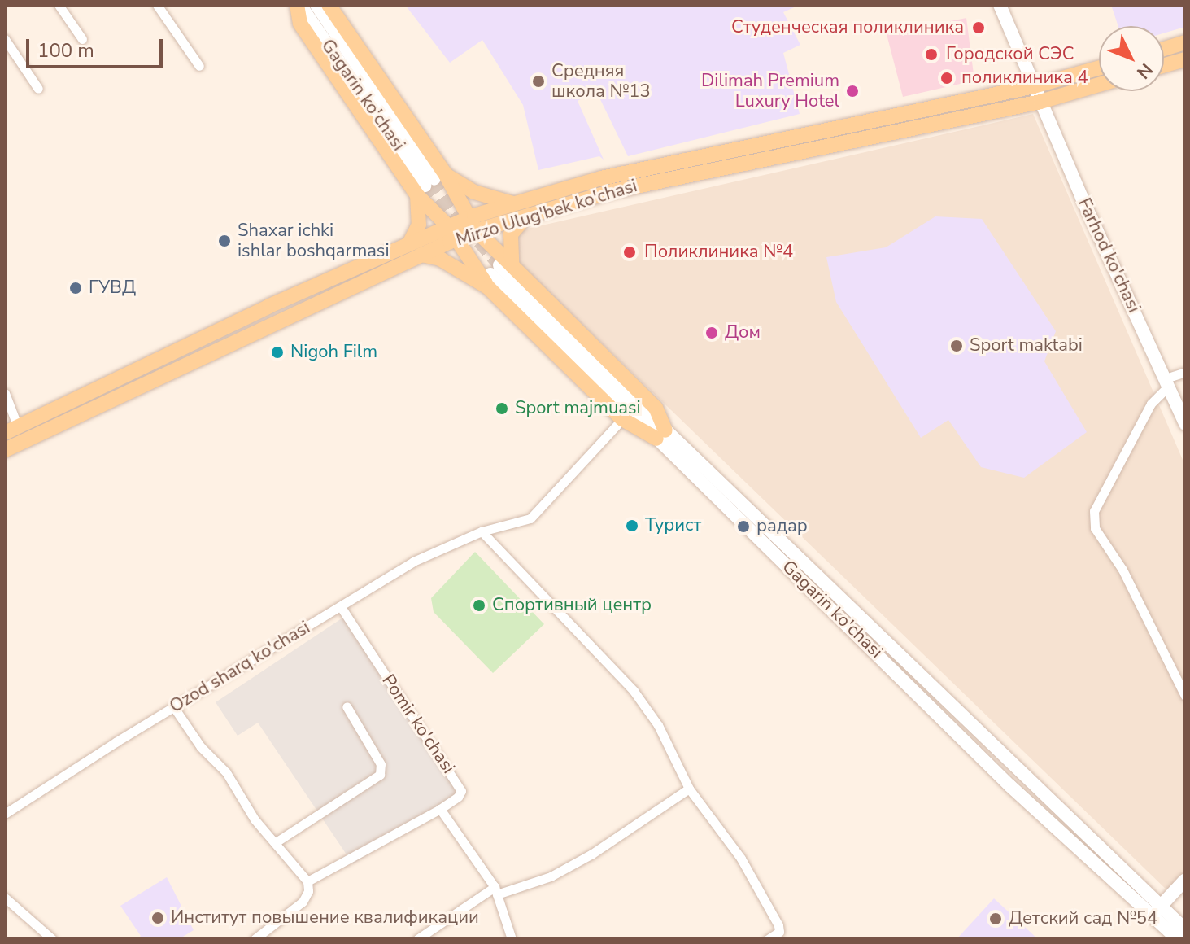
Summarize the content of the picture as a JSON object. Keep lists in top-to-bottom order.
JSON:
{
  "streets": {
    "main road": ["Gagarin ko'chasi", "Mirzo Ulug'bek ko'chasi", "Farhod ko'chasi"],
    "street": ["Ozod sharq ko'chasi", "Pomir ko'chasi"]
  },
  "crossings": [
    ["Mirzo Ulug'bek ko'chasi", "Farhod ko'chasi"],
    ["Ozod sharq ko'chasi", "Pomir ko'chasi"]
  ],
  "places": [
    "Студенческая поликлиника",
    "Городской СЭС",
    "поликлиника 4",
    "Средняя школа №13",
    "Dilimah Premium Luxury Hotel",
    "Shaxar ichki ishlar boshqarmasi",
    "Поликлиника №4",
    "ГУВД",
    "Дом",
    "Sport maktabi",
    "Nigoh Film",
    "Sport majmuasi",
    "Турист",
    "радар",
    "Спортивный центр",
    "Институт повышение квалификации",
    "Детский сад №54"
  ],
  "scale_bar": "100 m",
  "north": "bottom right"
}
